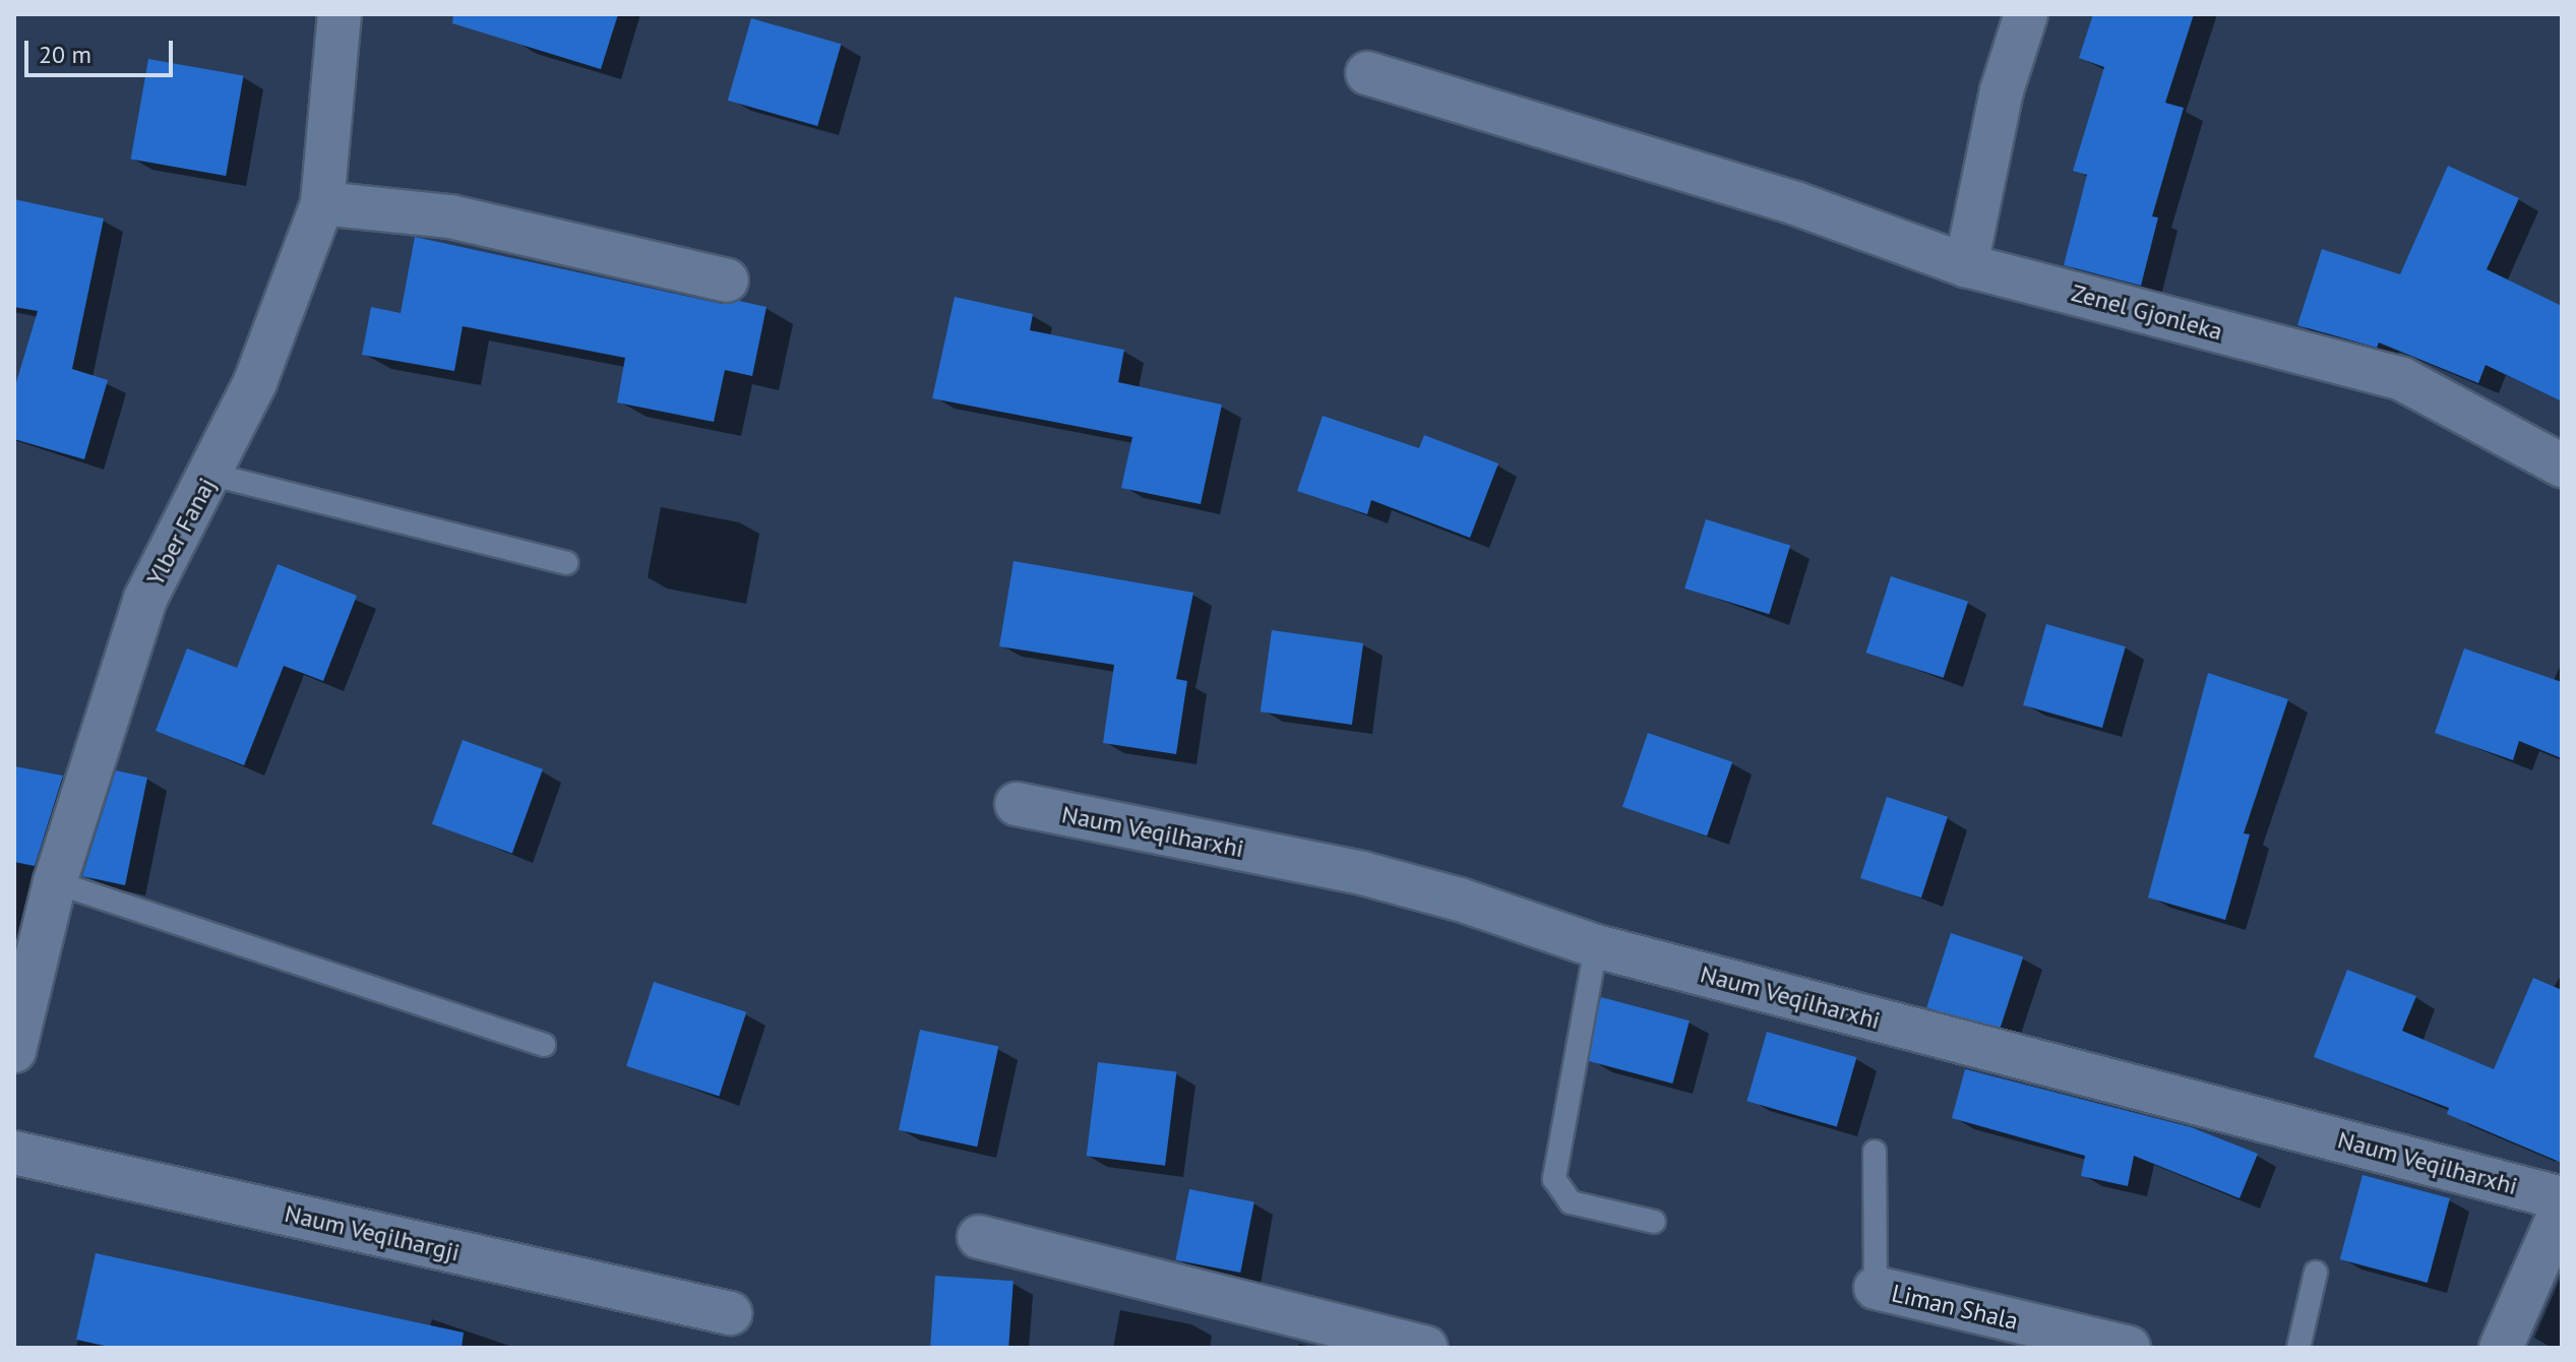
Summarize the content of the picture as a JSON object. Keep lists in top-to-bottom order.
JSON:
{
  "streets": {
    "street": [
      "Zenel Gjonleka",
      "Ylber Fanaj",
      "Naum Veqilharxhi",
      "Naum Veqilhargji",
      "Liman Shala"
    ]
  },
  "scale_bar": "20 m"
}
